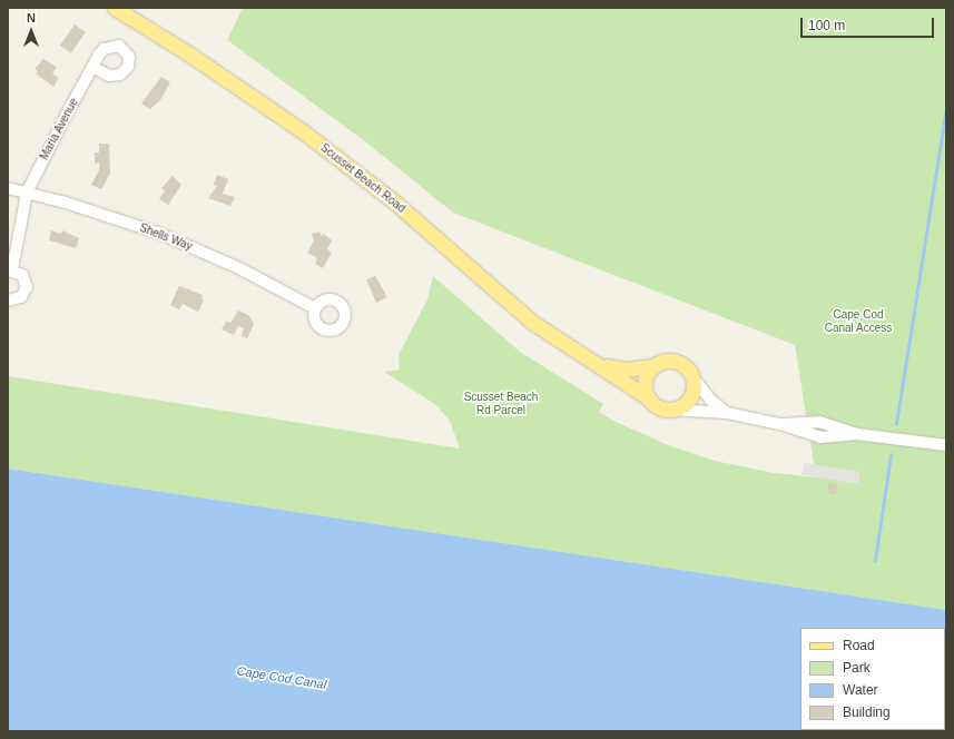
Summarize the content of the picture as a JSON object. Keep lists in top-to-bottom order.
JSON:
{
  "streets": {
    "main road": ["Scusset Beach Road"],
    "street": ["Maria Avenue", "Shells Way"]
  },
  "crossings": [
    ["Maria Avenue", "Shells Way"]
  ],
  "water": ["Cape Cod Canal"],
  "parks": ["Cape Cod Canal Access", "Scusset Beach Rd Parcel"],
  "legend": [
    "Road",
    "Park",
    "Water",
    "Building"
  ],
  "scale_bar": "100 m",
  "north": "top"
}
